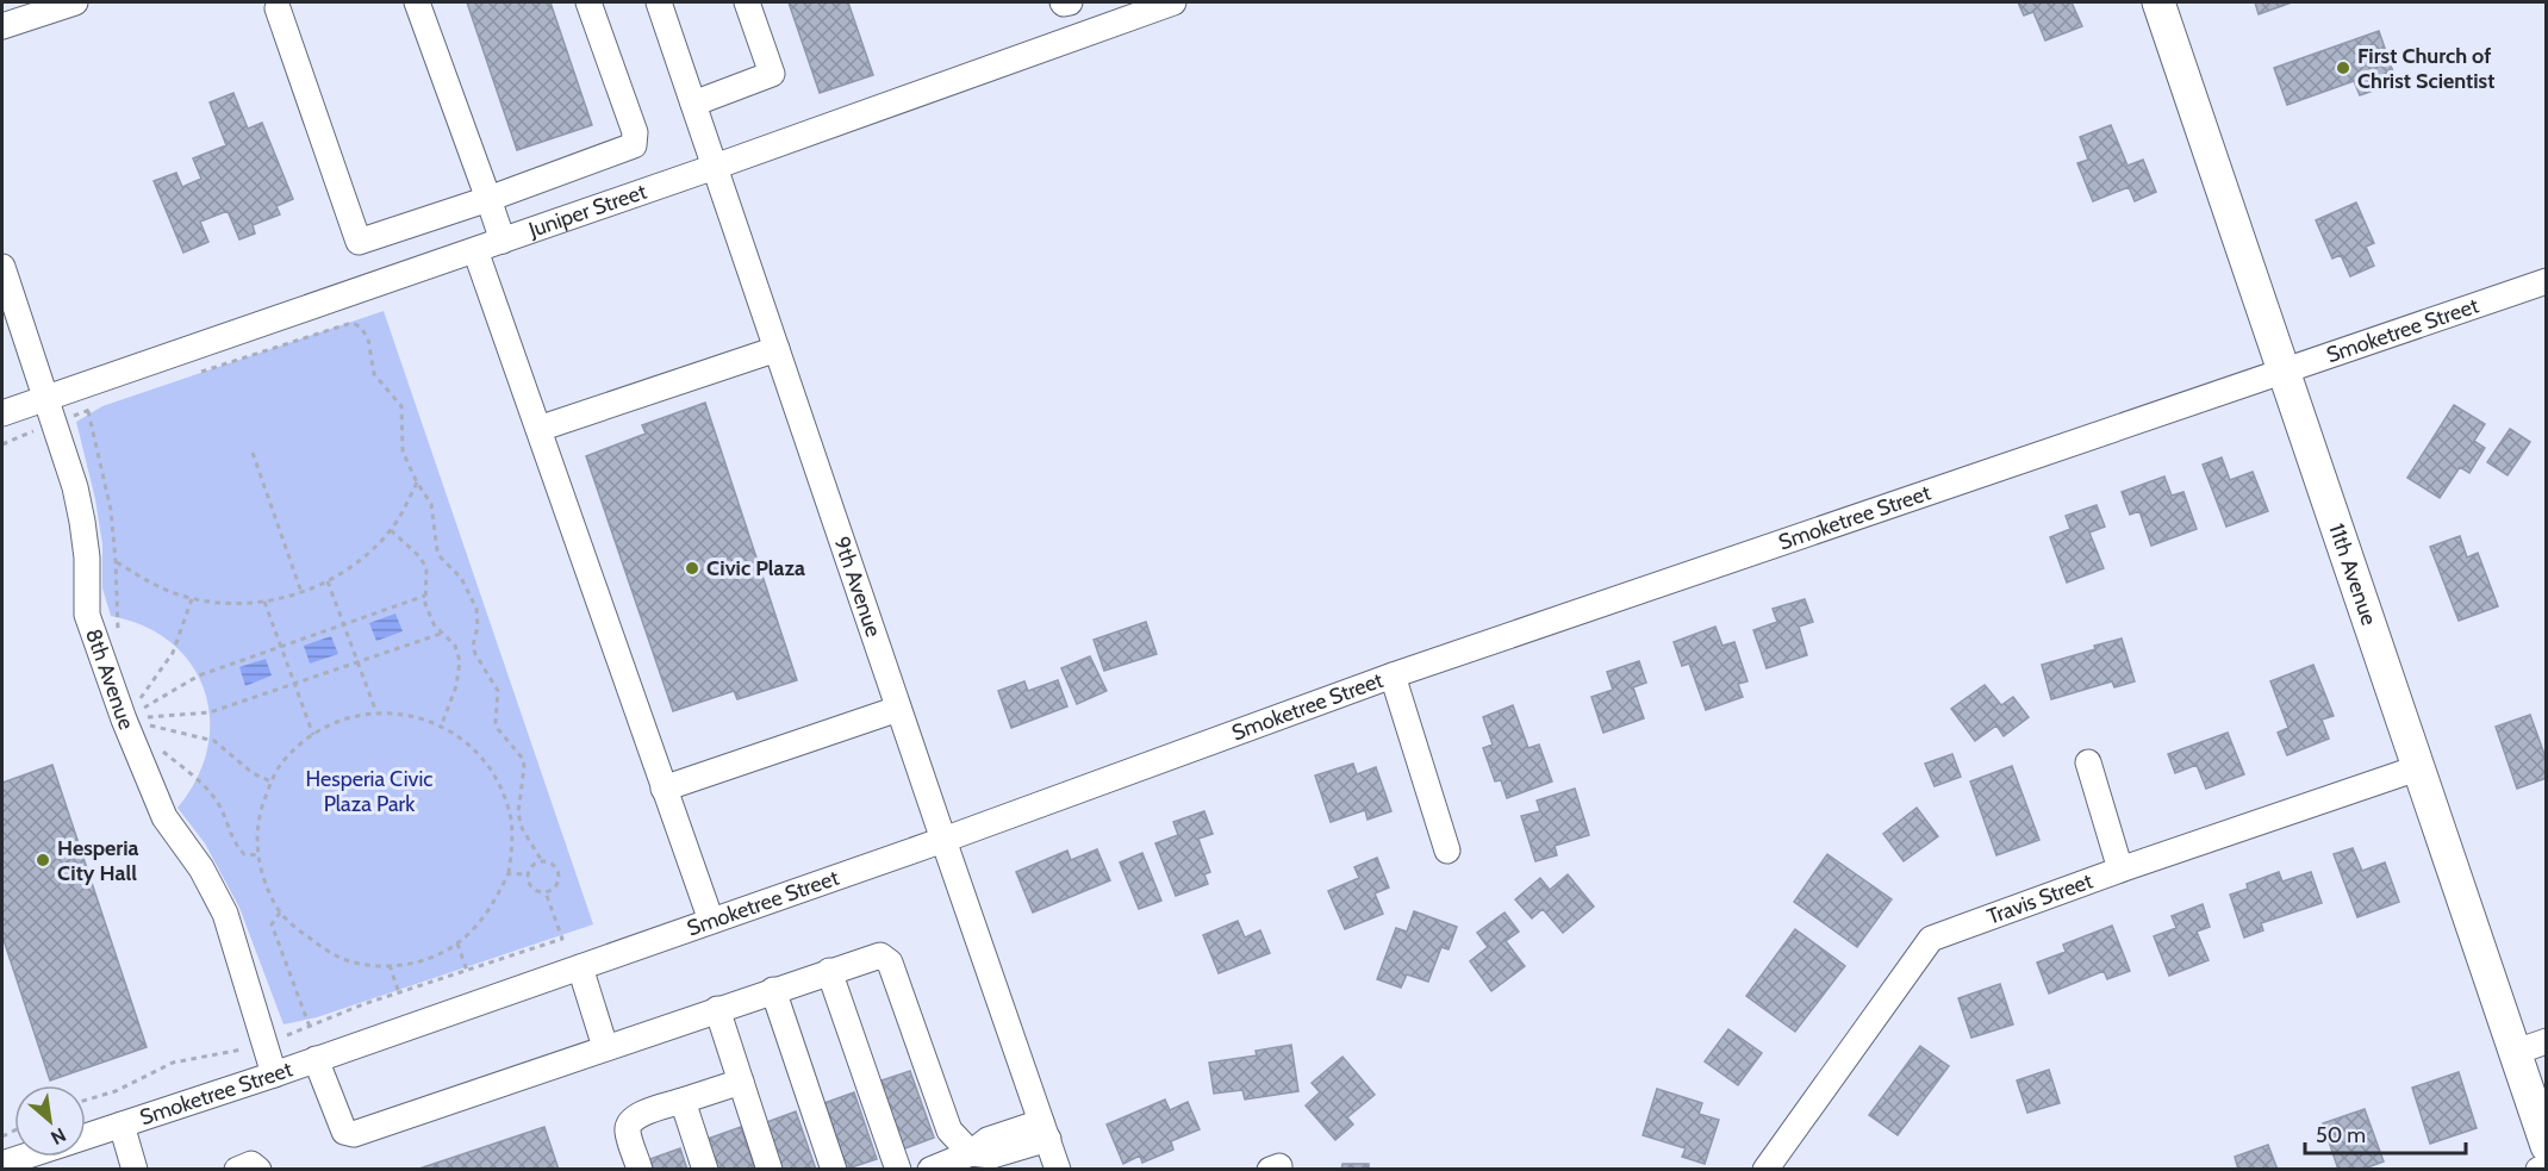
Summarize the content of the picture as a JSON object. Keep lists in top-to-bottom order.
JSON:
{
  "streets": {
    "main road": ["11th Avenue"],
    "street": [
      "Juniper Street",
      "Smoketree Street",
      "9th Avenue",
      "8th Avenue",
      "Travis Street"
    ]
  },
  "crossings": [
    ["Juniper Street", "9th Avenue"],
    ["Juniper Street", "8th Avenue"],
    ["Smoketree Street", "11th Avenue"],
    ["Smoketree Street", "9th Avenue"],
    ["Smoketree Street", "8th Avenue"],
    ["11th Avenue", "Travis Street"]
  ],
  "parks": ["Hesperia Civic Plaza Park"],
  "places": ["First Church of Christ Scientist", "Civic Plaza", "Hesperia City Hall"],
  "scale_bar": "50 m",
  "north": "bottom right"
}
